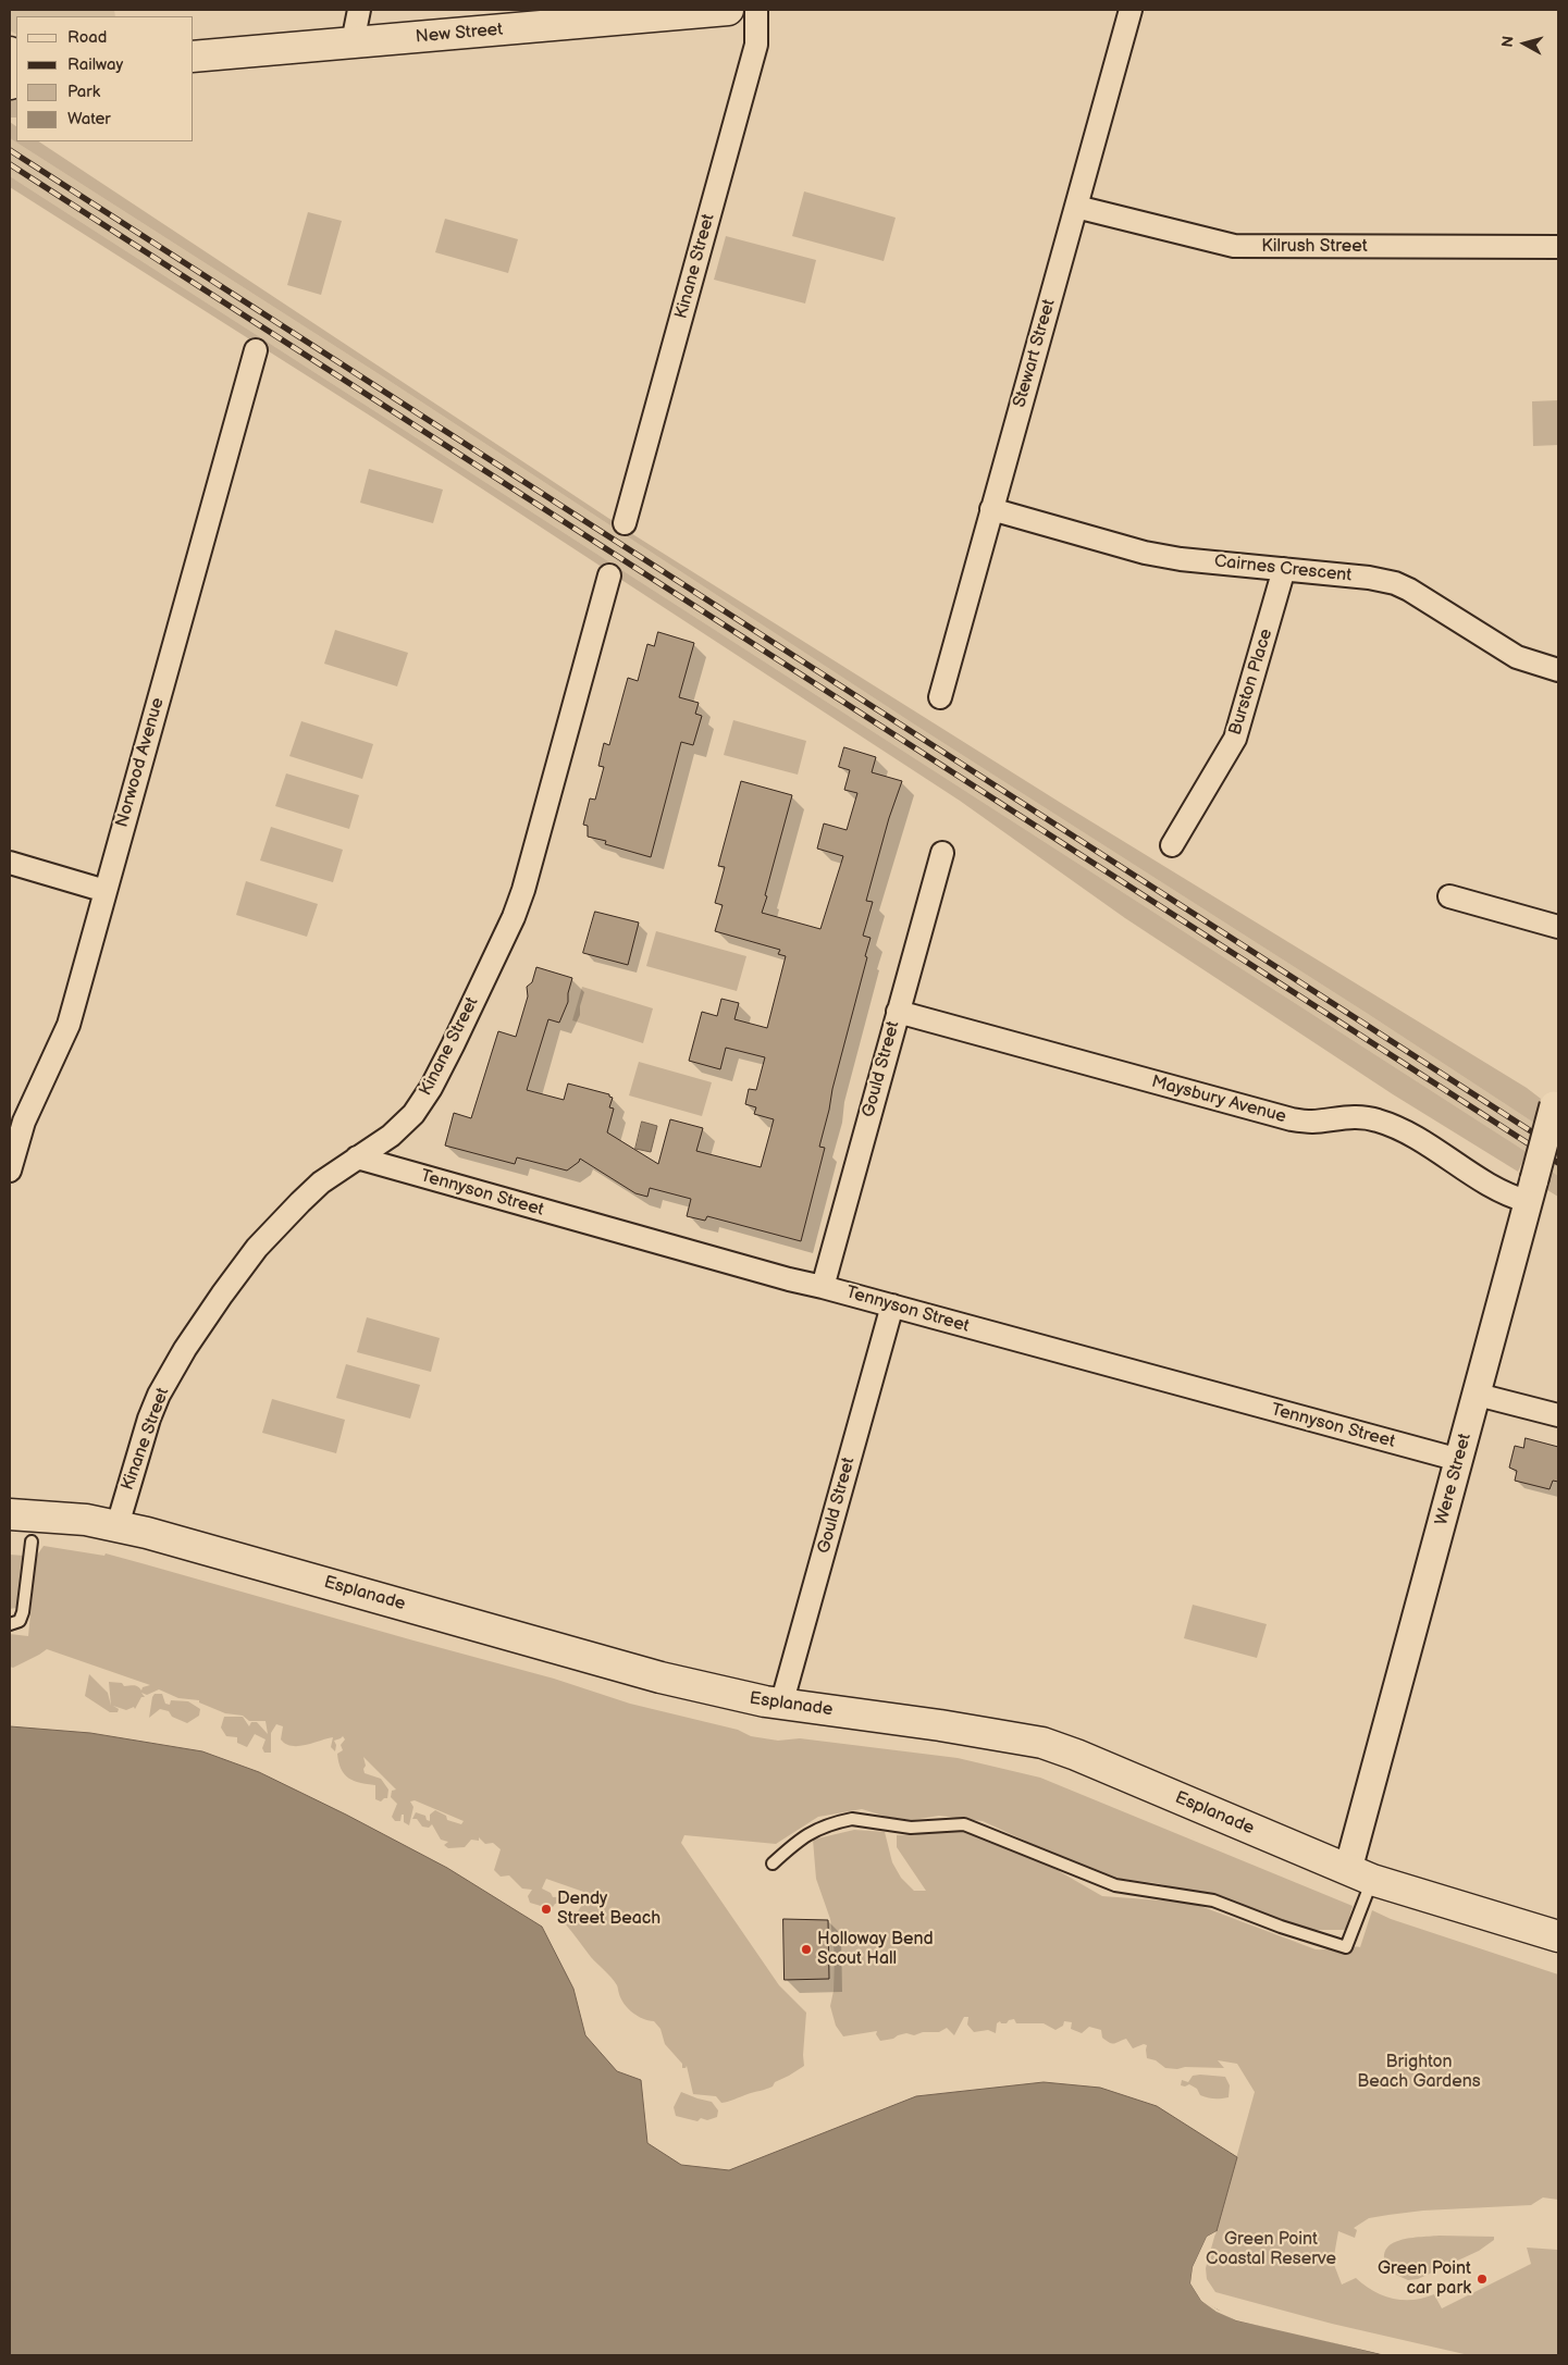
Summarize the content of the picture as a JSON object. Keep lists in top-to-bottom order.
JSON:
{
  "streets": {
    "main road": ["New Street", "Esplanade"],
    "street": [
      "Kilrush Street",
      "Kinane Street",
      "Stewart Street",
      "Cairnes Crescent",
      "Burston Place",
      "Norwood Avenue",
      "Gould Street",
      "Maysbury Avenue",
      "Tennyson Street",
      "Were Street"
    ]
  },
  "crossings": [
    ["Kilrush Street", "Stewart Street"],
    ["Kinane Street", "Tennyson Street"],
    ["Kinane Street", "Esplanade"],
    ["Stewart Street", "Cairnes Crescent"],
    ["Cairnes Crescent", "Burston Place"],
    ["Gould Street", "Maysbury Avenue"],
    ["Gould Street", "Tennyson Street"],
    ["Gould Street", "Esplanade"],
    ["Maysbury Avenue", "Were Street"],
    ["Tennyson Street", "Were Street"],
    ["Were Street", "Esplanade"]
  ],
  "parks": ["Brighton Beach Gardens", "Green Point Coastal Reserve"],
  "places": ["Dendy Street Beach", "Holloway Bend Scout Hall", "Green Point car park"],
  "legend": [
    "Road",
    "Railway",
    "Park",
    "Water"
  ],
  "north": "left"
}
